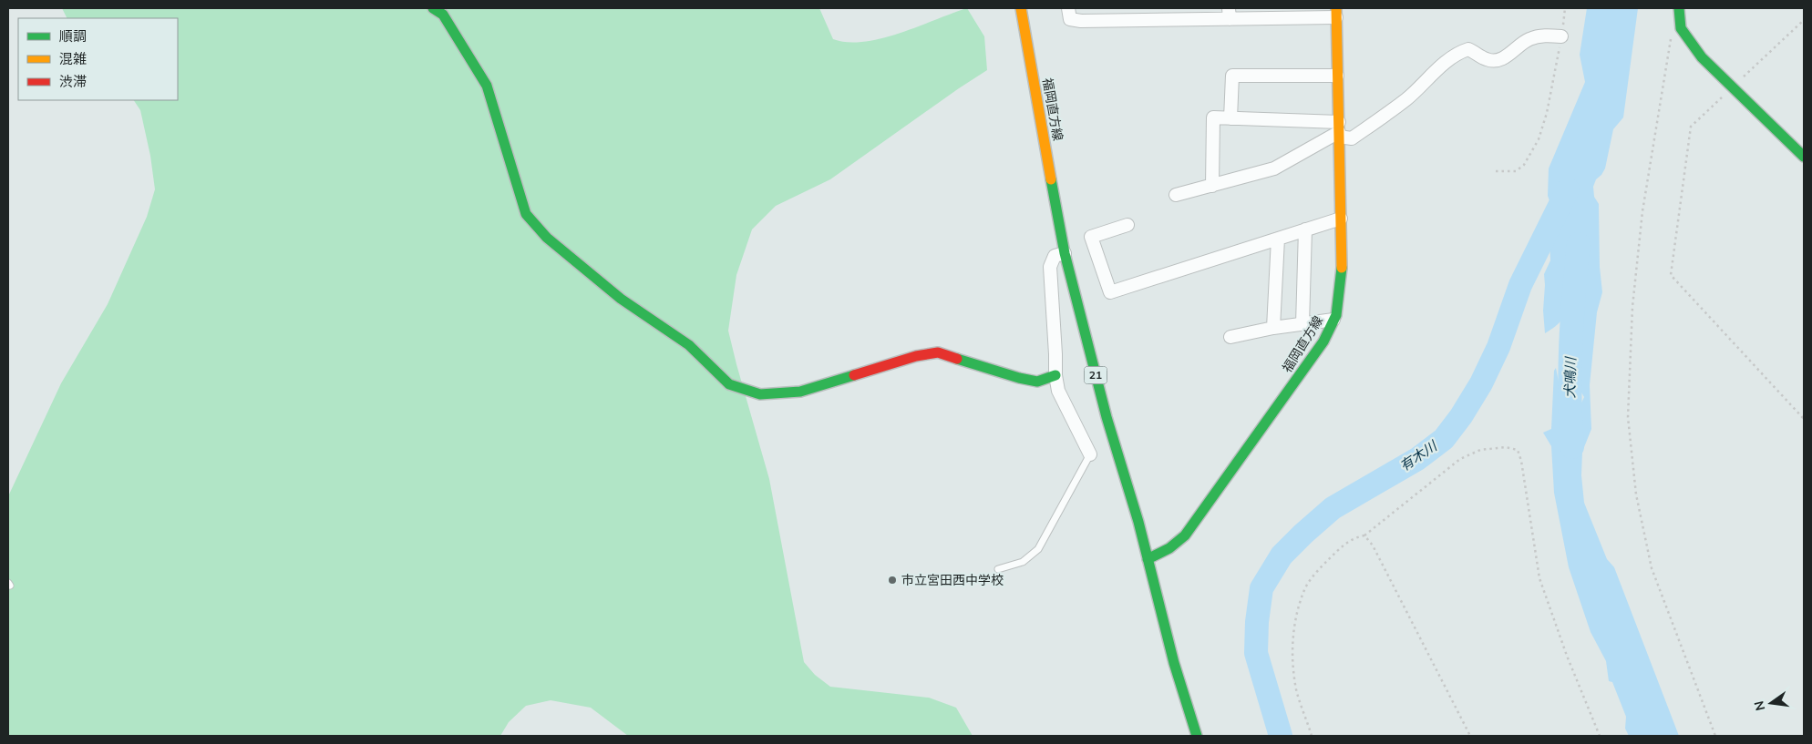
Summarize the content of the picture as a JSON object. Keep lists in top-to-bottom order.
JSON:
{
  "streets": {
    "main road": ["福岡直方線", "21"]
  },
  "water": ["犬鳴川", "有木川"],
  "places": ["市立宮田西中学校"],
  "legend": ["順調", "混雑", "渋滞"],
  "north": "left"
}
